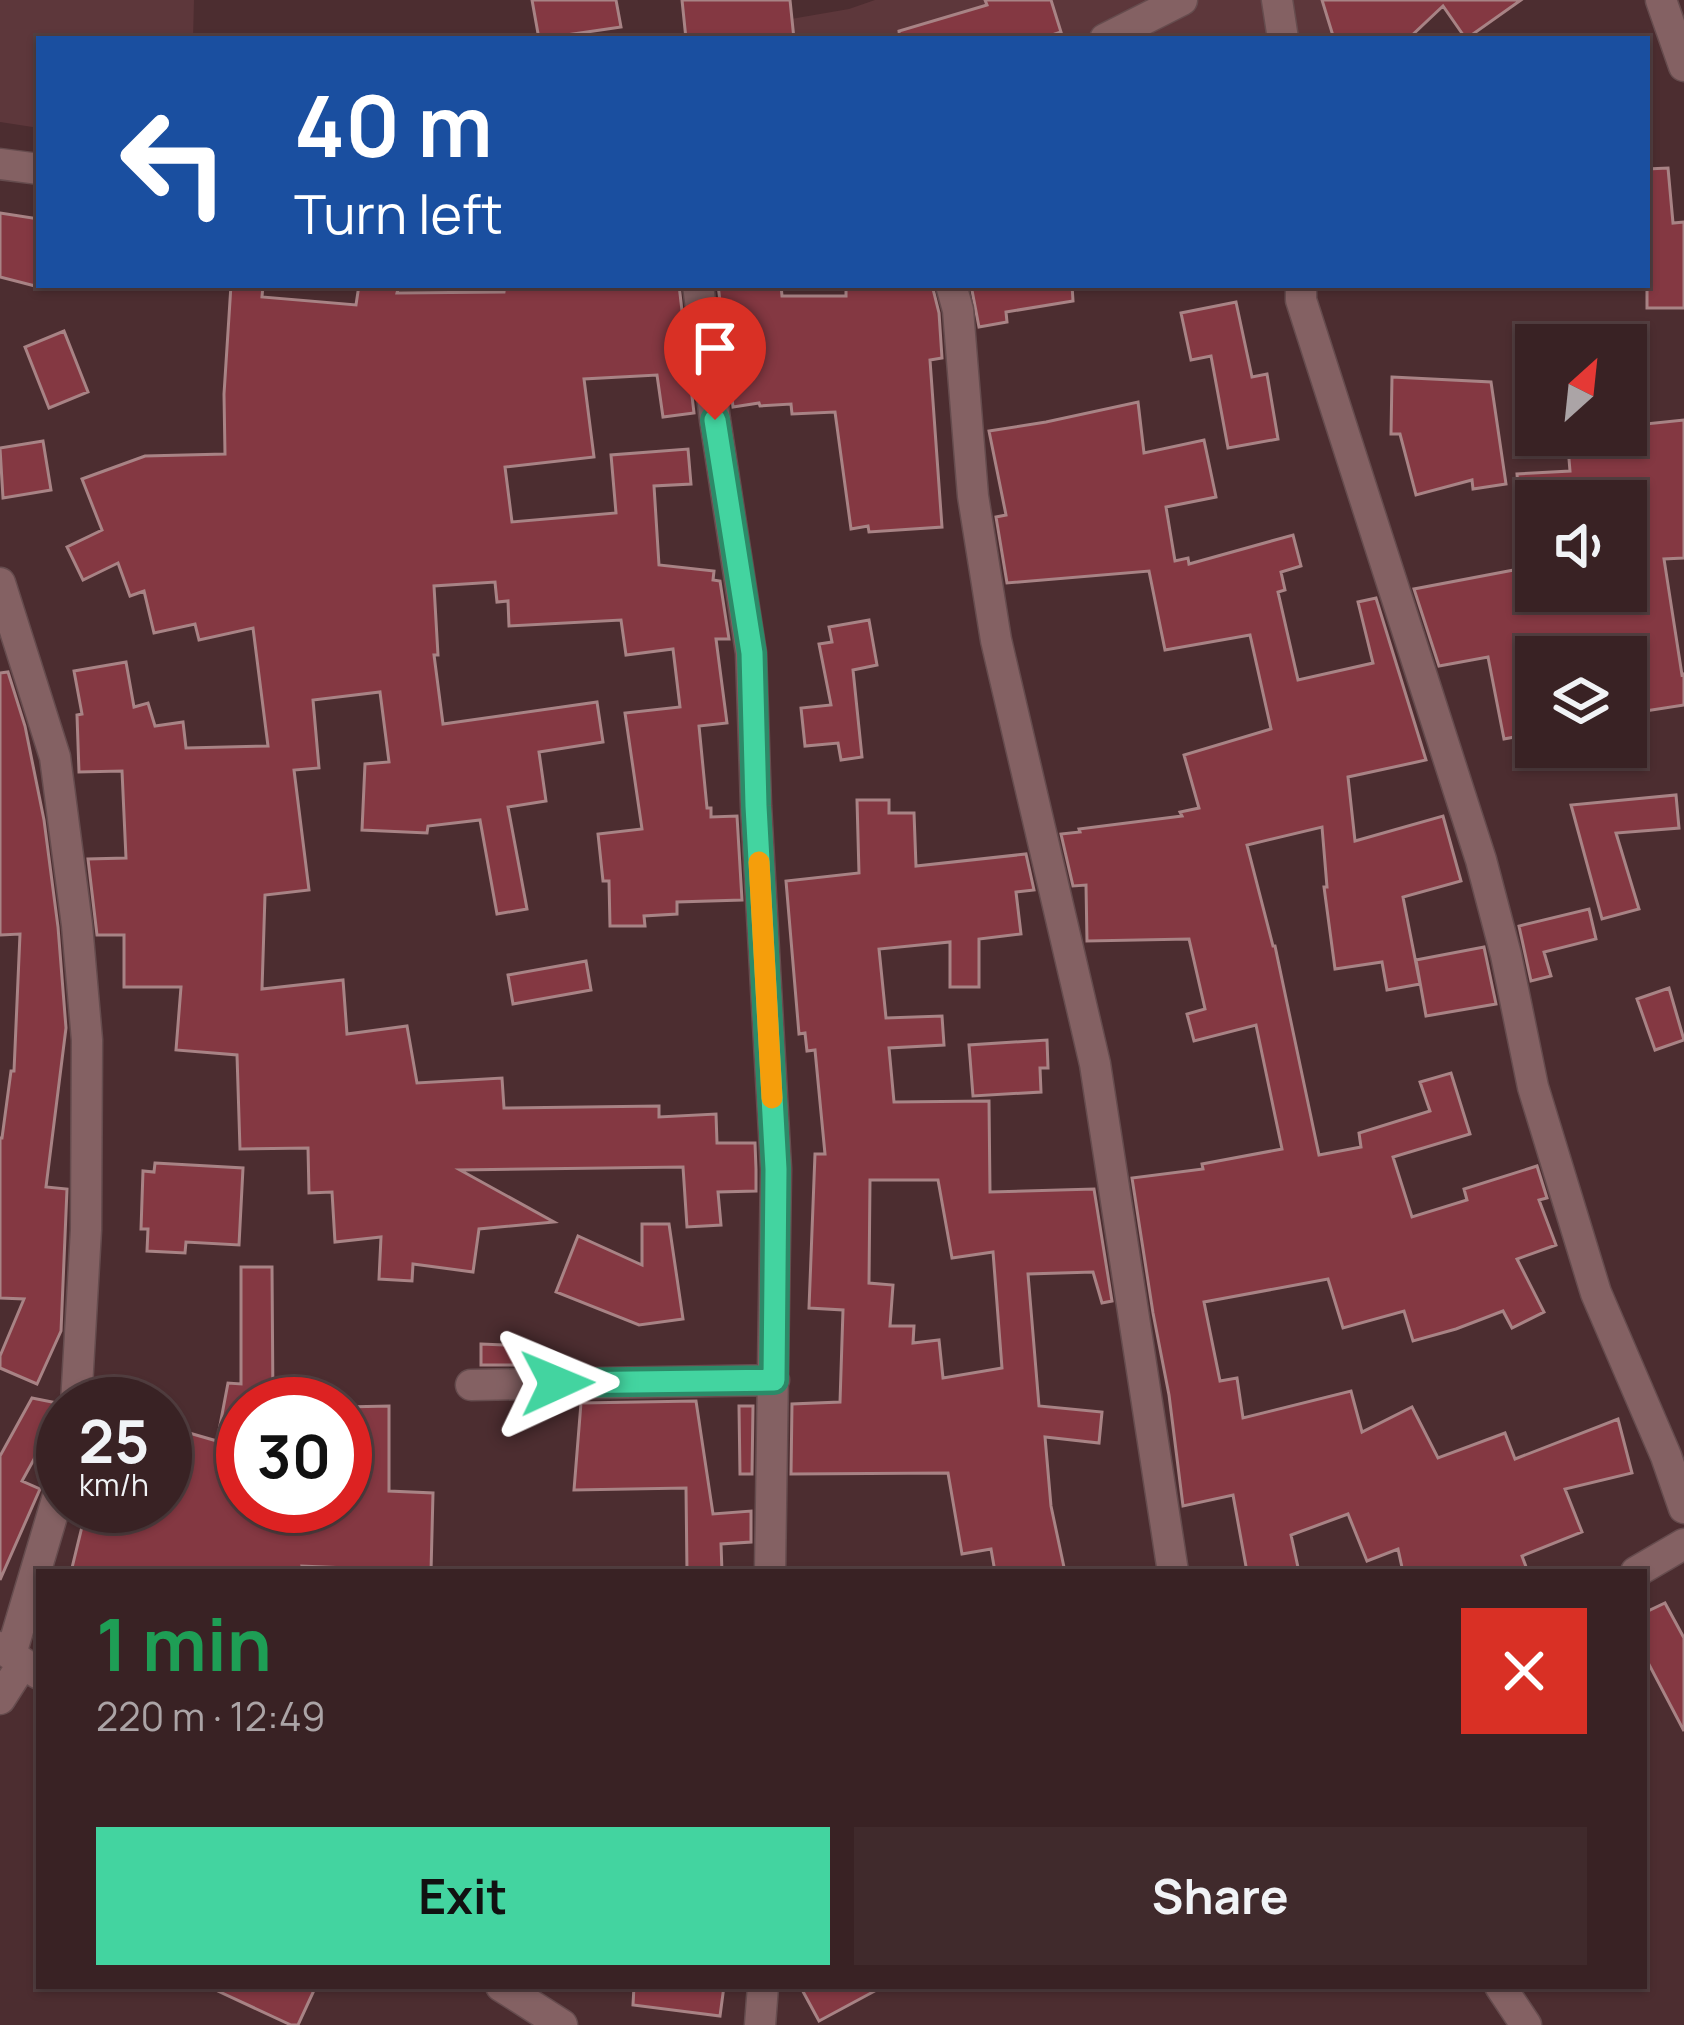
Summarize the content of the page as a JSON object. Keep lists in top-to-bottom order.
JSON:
{
  "north": "top right",
  "page": {
    "turn": ["40 m", "Turn left"],
    "speed": "25 km/h",
    "limit": "30",
    "heading": ["1 min", "220 m · 12:49"],
    "buttons": ["Exit", "Share"]
  }
}
